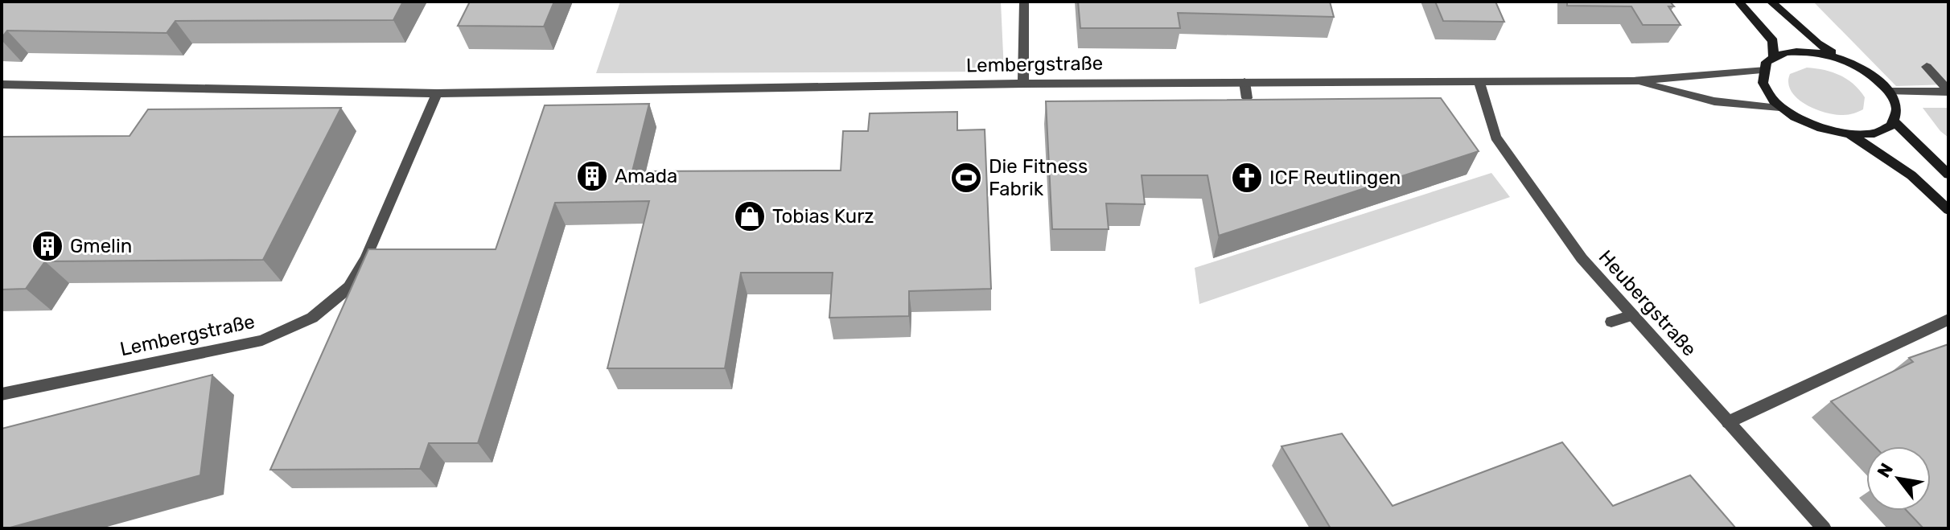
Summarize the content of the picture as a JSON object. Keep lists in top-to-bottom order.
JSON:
{
  "streets": {
    "street": ["Lembergstraße", "Heubergstraße"]
  },
  "crossings": [
    ["Lembergstraße", "Heubergstraße"]
  ],
  "places": {
    "building": ["Amada", "Gmelin"],
    "sports": ["Die Fitness Fabrik"],
    "church": ["ICF Reutlingen"],
    "shop": ["Tobias Kurz"]
  },
  "north": "top left"
}
